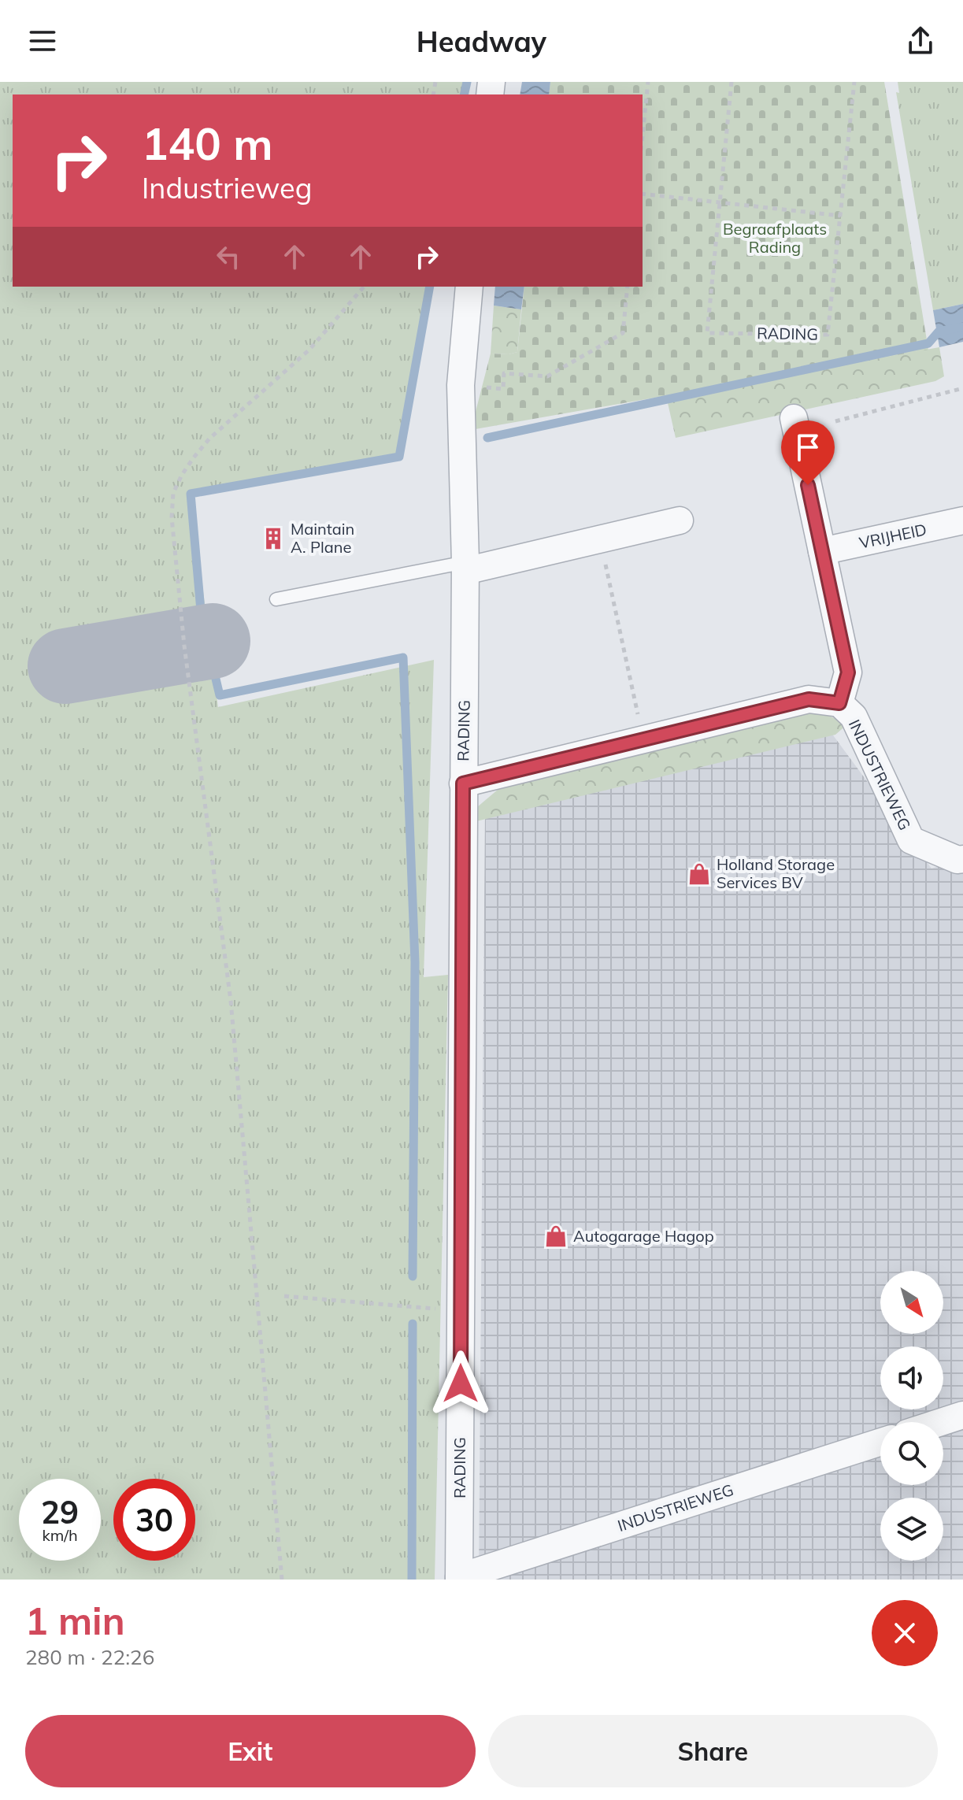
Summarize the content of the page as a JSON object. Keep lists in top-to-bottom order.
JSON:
{
  "streets": {
    "street": ["RADING", "VRIJHEID", "INDUSTRIEWEG"]
  },
  "crossings": [
    ["RADING", "INDUSTRIEWEG"]
  ],
  "parks": ["Begraafplaats Rading"],
  "places": {
    "building": ["Maintain A. Plane"],
    "shop": ["Holland Storage Services BV", "Autogarage Hagop"]
  },
  "north": "bottom right",
  "page": {
    "header": "Headway",
    "turn": ["140 m", "Industrieweg"],
    "speed": "29 km/h",
    "limit": "30",
    "heading": ["1 min", "280 m · 22:26"],
    "buttons": ["Exit", "Share"]
  }
}
